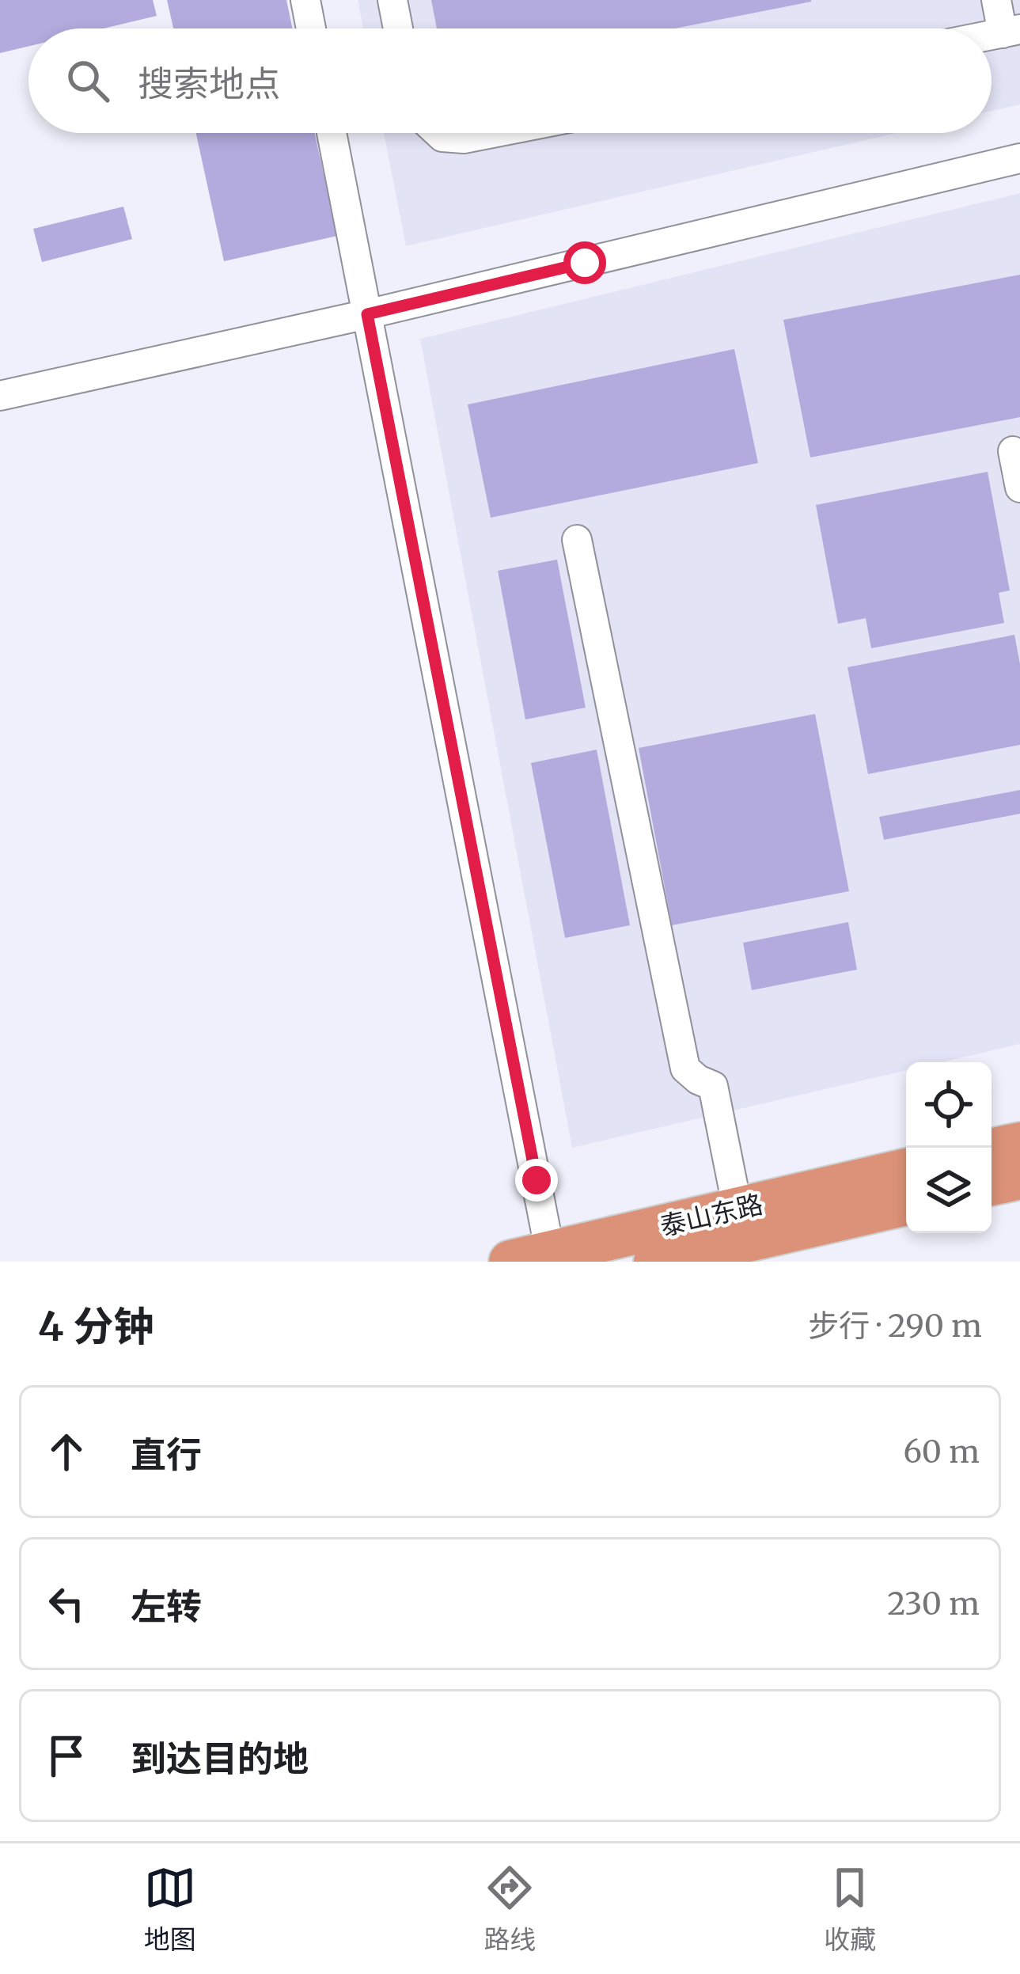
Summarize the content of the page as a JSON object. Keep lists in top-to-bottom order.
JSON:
{
  "streets": {
    "highway": ["泰山东路"]
  },
  "page": {
    "search": "搜索地点",
    "heading": ["4 分钟", "步行 · 290 m"],
    "list": [
      ["直行", "60 m"],
      ["左转", "230 m"],
      "到达目的地"
    ],
    "nav": ["地图", "路线", "收藏"]
  }
}
